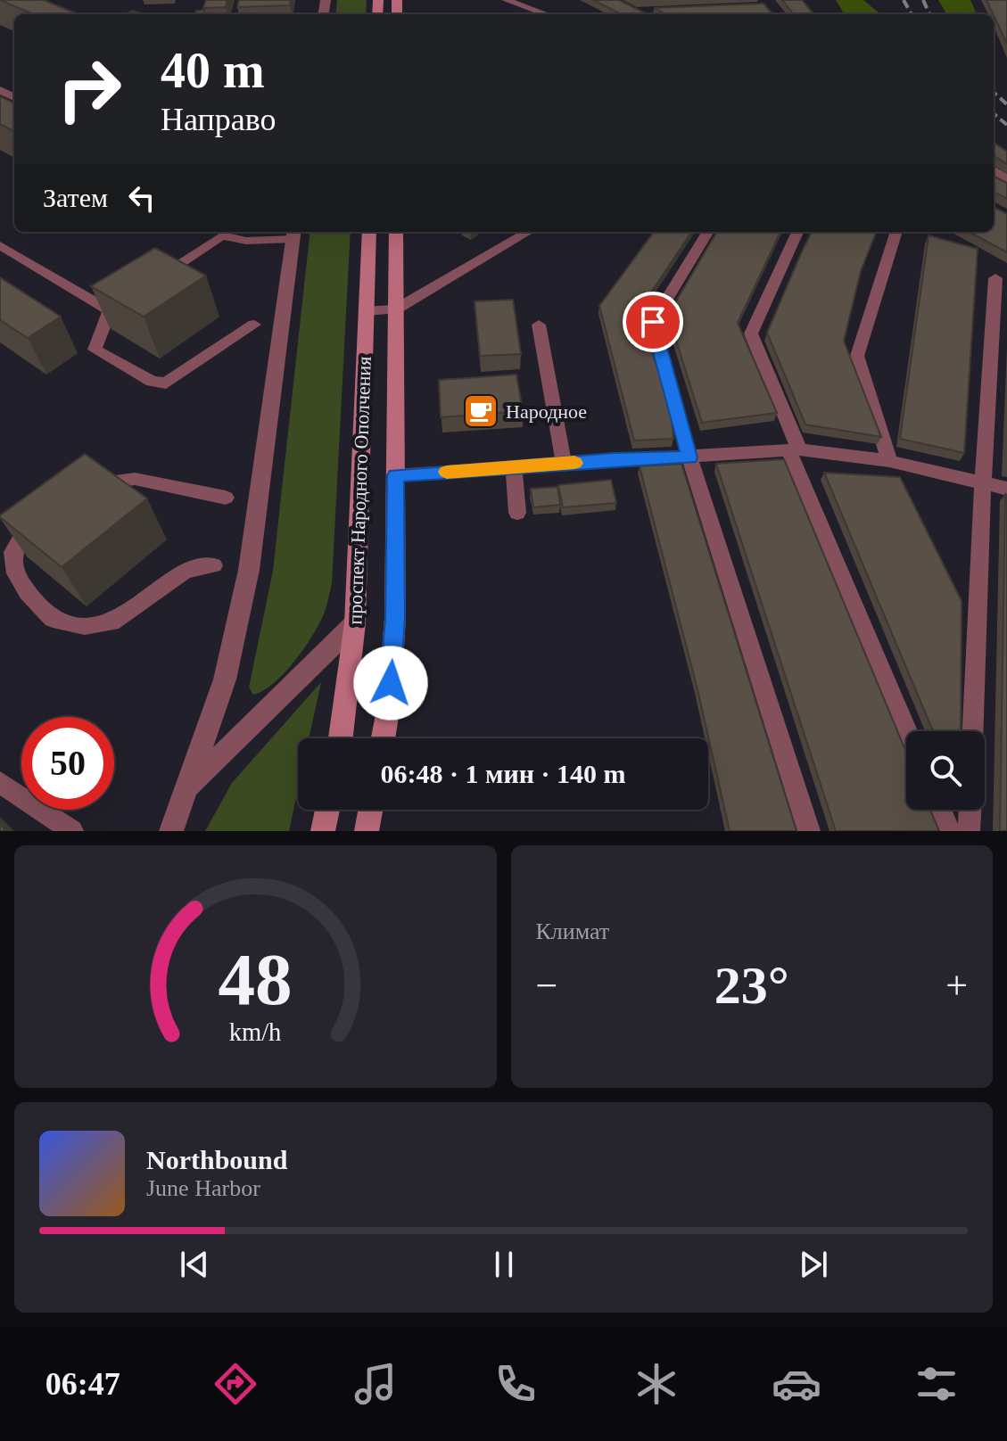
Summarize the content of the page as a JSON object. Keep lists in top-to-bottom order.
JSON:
{
  "streets": {
    "main road": ["проспект Народного Ополчения"]
  },
  "places": {
    "cafe": ["Народное"]
  },
  "page": {
    "turn": ["40 m", "Направо"],
    "then": "Затем",
    "limit": "50",
    "trip": "06:48 · 1 мин · 140 m",
    "tile": "Климат",
    "heat": ["−", "23°", "+"],
    "song": ["Northbound", "June Harbor"],
    "tabs": "06:47",
    "gauge": ["48", "km/h"]
  }
}
